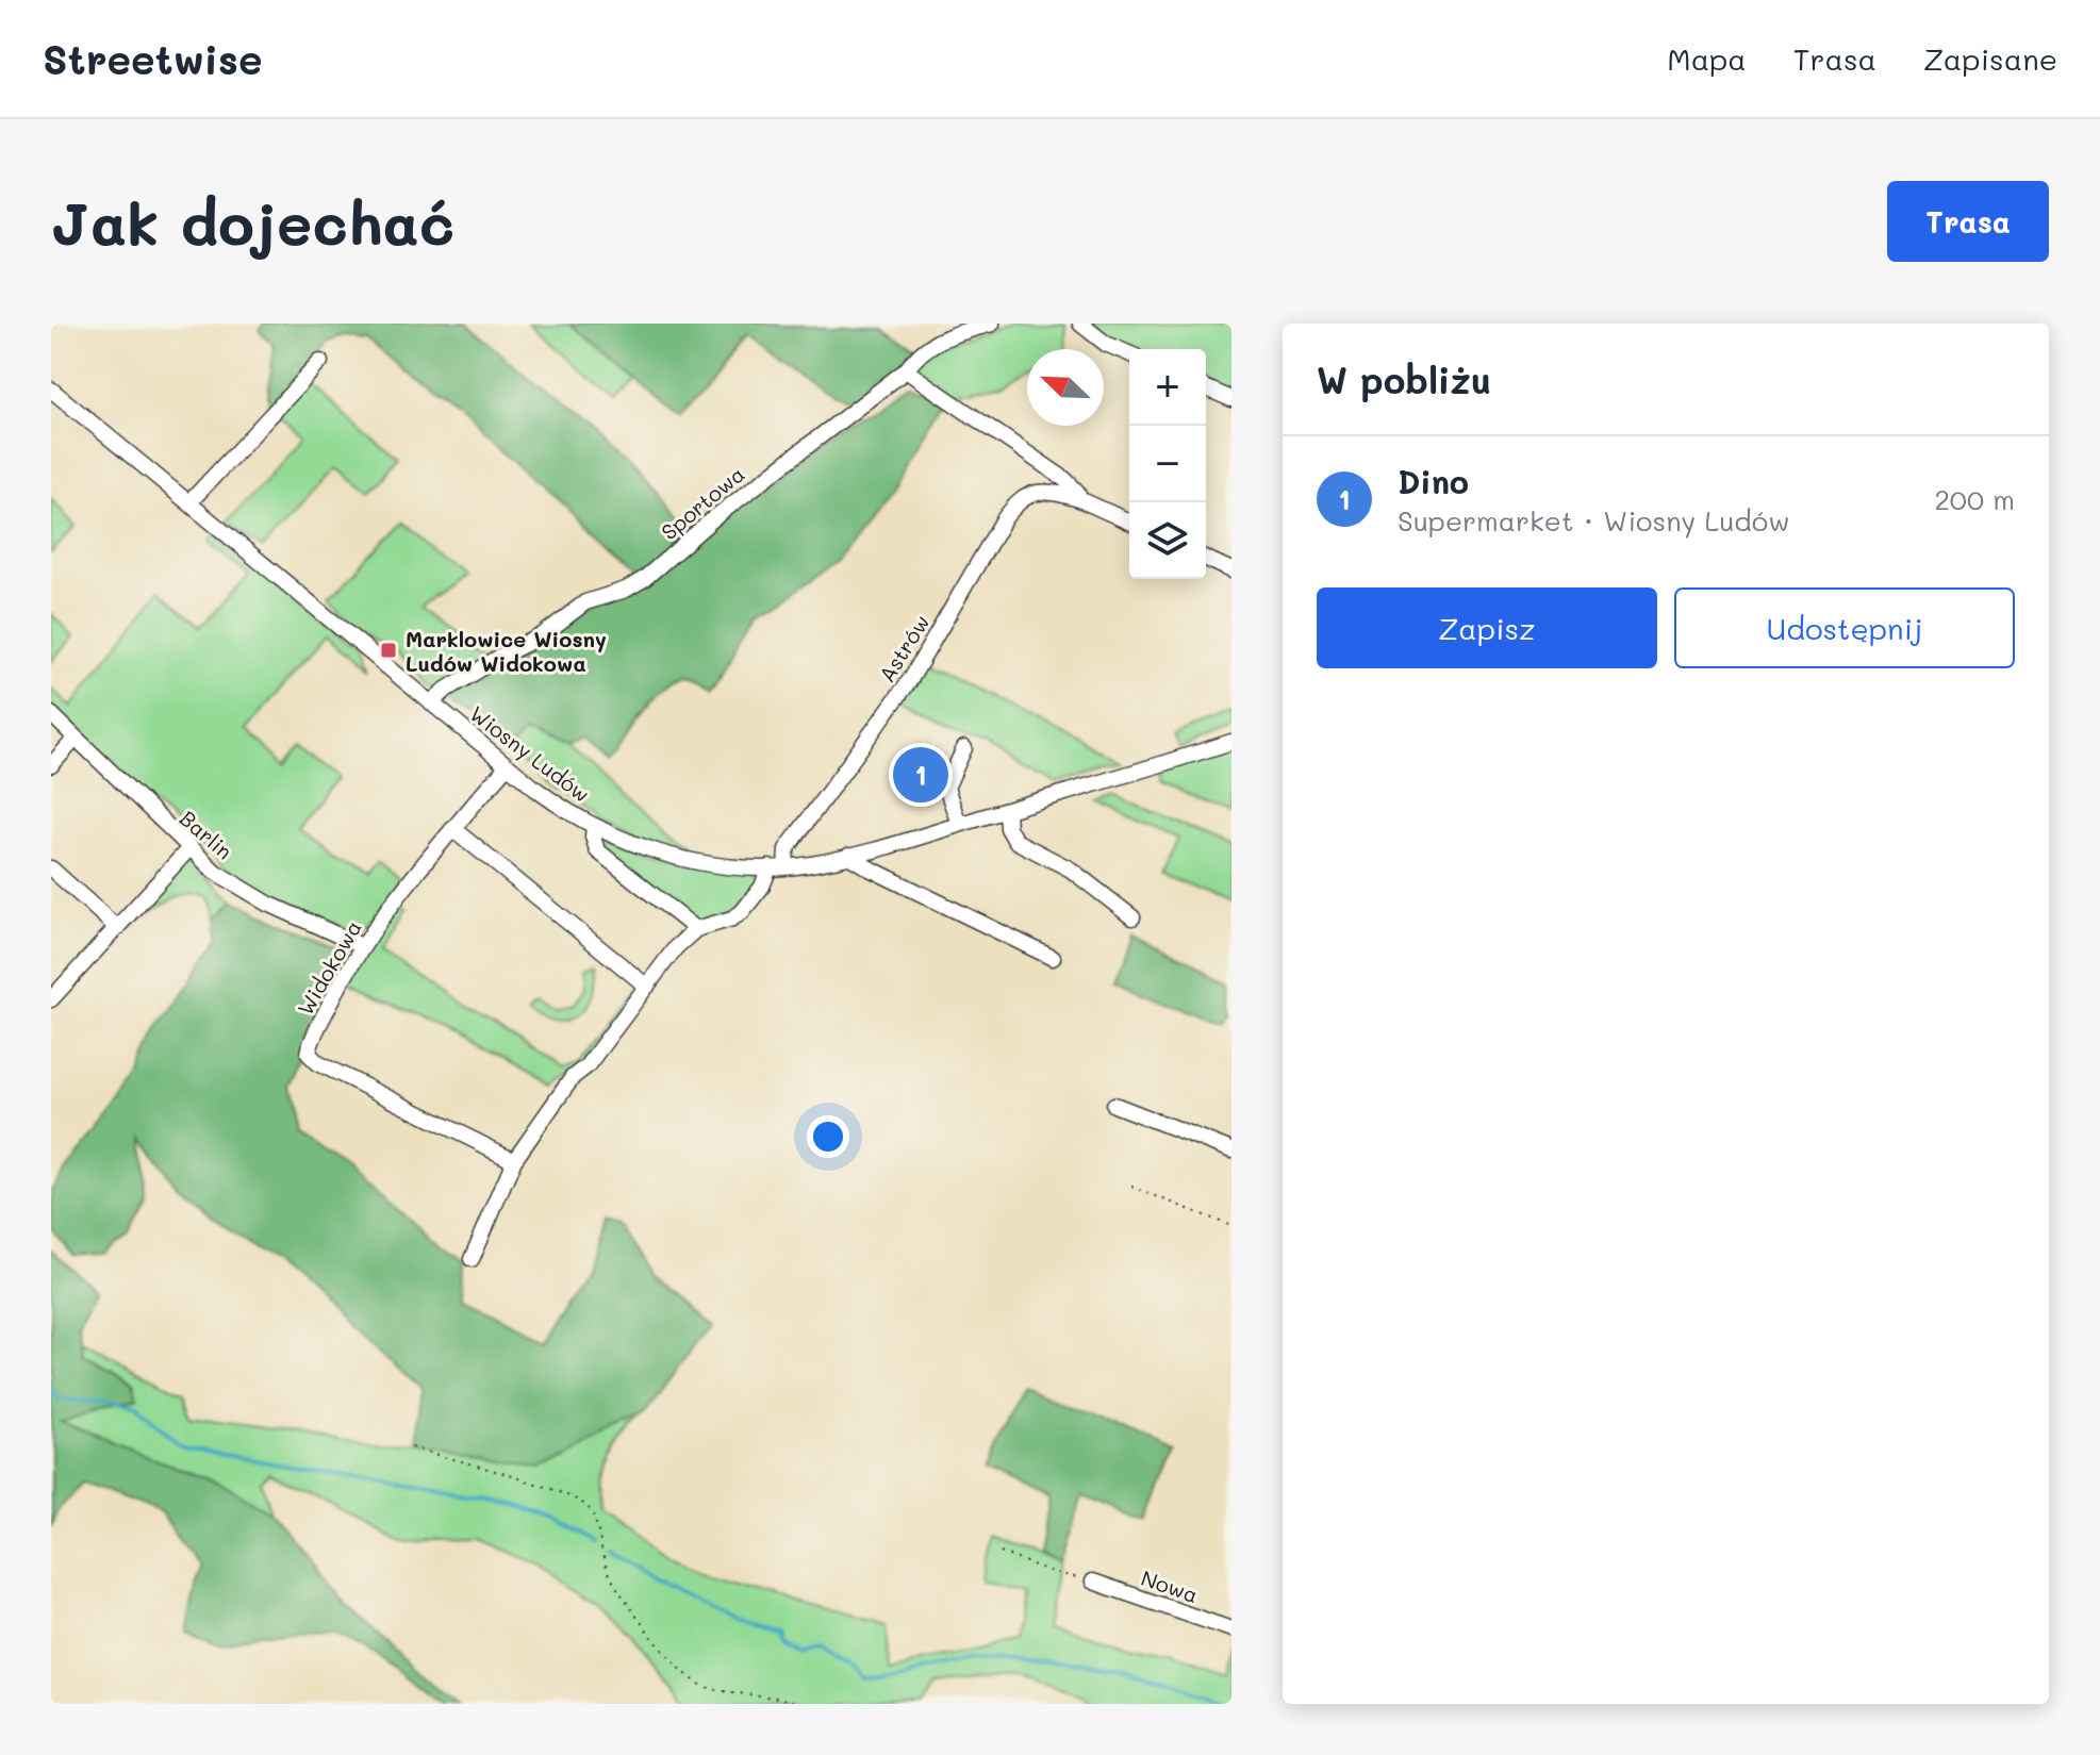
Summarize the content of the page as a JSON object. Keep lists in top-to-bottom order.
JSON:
{
  "streets": {
    "street": [
      "Sportowa",
      "Astrów",
      "Wiosny Ludów",
      "Barlin",
      "Widokowa",
      "Nowa"
    ]
  },
  "crossings": [
    ["Sportowa", "Astrów"],
    ["Sportowa", "Wiosny Ludów"],
    ["Astrów", "Wiosny Ludów"],
    ["Wiosny Ludów", "Widokowa"],
    ["Barlin", "Widokowa"]
  ],
  "places": {
    "transit": ["Marklowice Wiosny Ludów Widokowa"]
  },
  "north": "top left",
  "page": {
    "header": "Streetwise",
    "nav": ["Mapa", "Trasa", "Zapisane"],
    "buttons": [
      "Trasa",
      ["Zapisz", "Udostępnij"]
    ],
    "title": "Jak dojechać",
    "heading": "W pobliżu",
    "map_buttons": ["+", "−"],
    "list": [
      {
        "mark": "1",
        "name": "Dino",
        "note": "Supermarket · Wiosny Ludów",
        "value": "200 m"
      }
    ],
    "pins": "1"
  }
}
